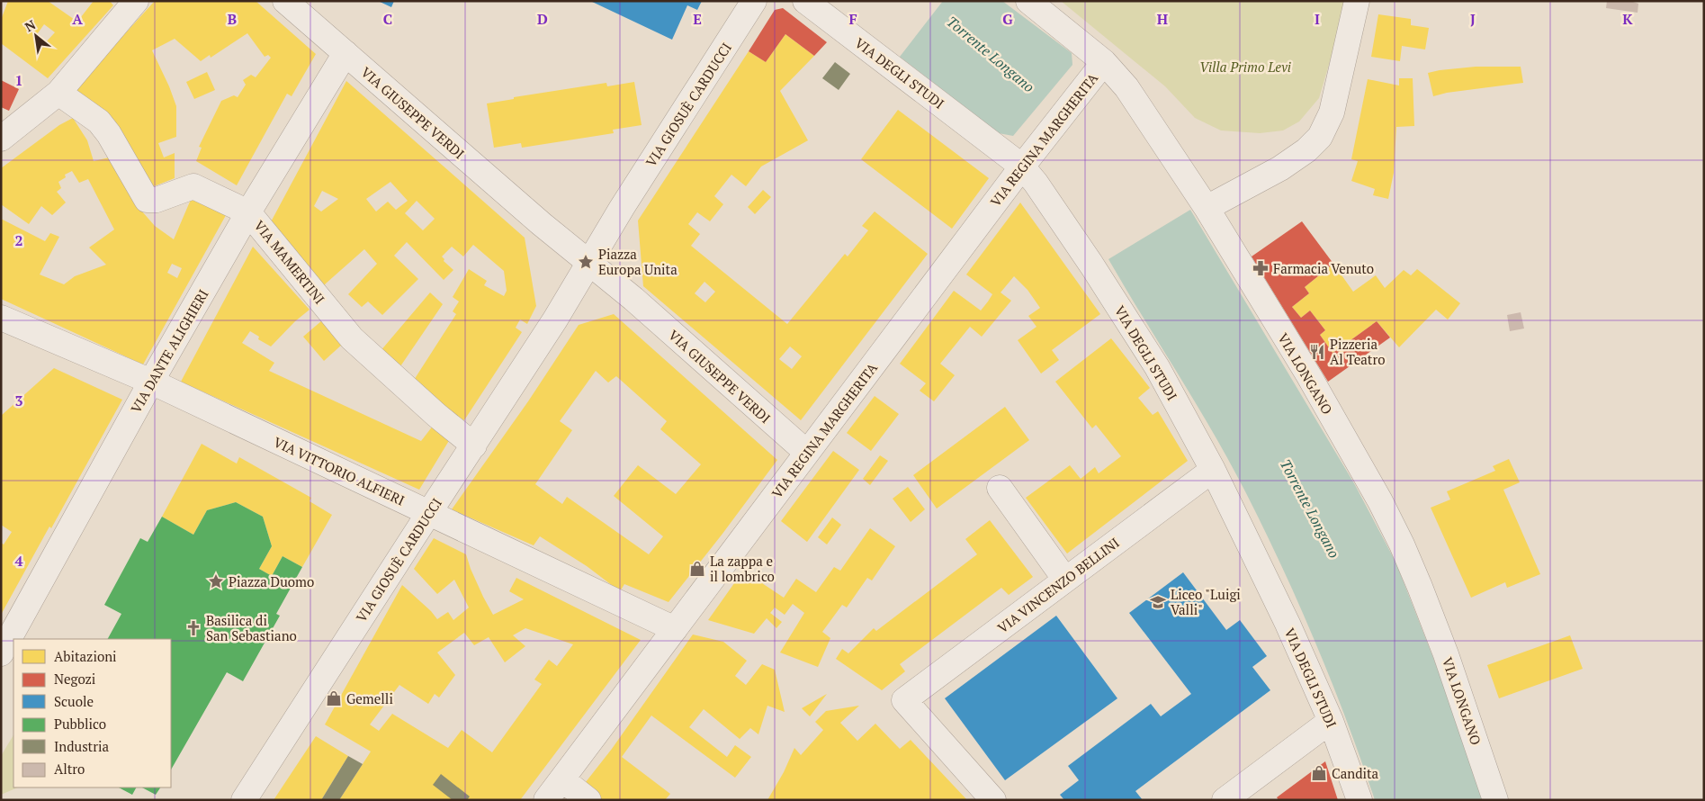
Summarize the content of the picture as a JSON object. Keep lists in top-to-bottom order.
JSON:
{
  "streets": {
    "street": [
      "VIA DEGLI STUDI",
      "VIA GIOSUÈ CARDUCCI",
      "VIA GIUSEPPE VERDI",
      "VIA REGINA MARGHERITA",
      "VIA MAMERTINI",
      "VIA DANTE ALIGHIERI",
      "VIA LONGANO",
      "VIA VITTORIO ALFIERI",
      "VIA VINCENZO BELLINI"
    ]
  },
  "crossings": [
    ["VIA DEGLI STUDI", "VIA REGINA MARGHERITA"],
    ["VIA DEGLI STUDI", "VIA VINCENZO BELLINI"],
    ["VIA GIOSUÈ CARDUCCI", "VIA GIUSEPPE VERDI"],
    ["VIA GIOSUÈ CARDUCCI", "VIA MAMERTINI"],
    ["VIA GIOSUÈ CARDUCCI", "VIA VITTORIO ALFIERI"],
    ["VIA GIUSEPPE VERDI", "VIA REGINA MARGHERITA"],
    ["VIA GIUSEPPE VERDI", "VIA DANTE ALIGHIERI"],
    ["VIA REGINA MARGHERITA", "VIA LONGANO"],
    ["VIA REGINA MARGHERITA", "VIA VITTORIO ALFIERI"],
    ["VIA MAMERTINI", "VIA DANTE ALIGHIERI"],
    ["VIA DANTE ALIGHIERI", "VIA VITTORIO ALFIERI"]
  ],
  "water": ["Torrente Longano"],
  "parks": ["Villa Primo Levi"],
  "places": {
    "place": ["Piazza Europa Unita", "Piazza Duomo"],
    "pharmacy": ["Farmacia Venuto"],
    "restaurant": ["Pizzeria Al Teatro"],
    "shop": ["La zappa e il lombrico", "Gemelli", "Candita"],
    "school or university": ["Liceo \"Luigi Valli\""],
    "church": ["Basilica di San Sebastiano"]
  },
  "legend": [
    "Abitazioni",
    "Negozi",
    "Scuole",
    "Pubblico",
    "Industria",
    "Altro"
  ],
  "north": "top left",
  "grid": {
    "columns": [
      "A",
      "B",
      "C",
      "D",
      "E",
      "F",
      "G",
      "H",
      "I",
      "J",
      "K"
    ],
    "rows": [
      "1",
      "2",
      "3",
      "4"
    ]
  }
}
